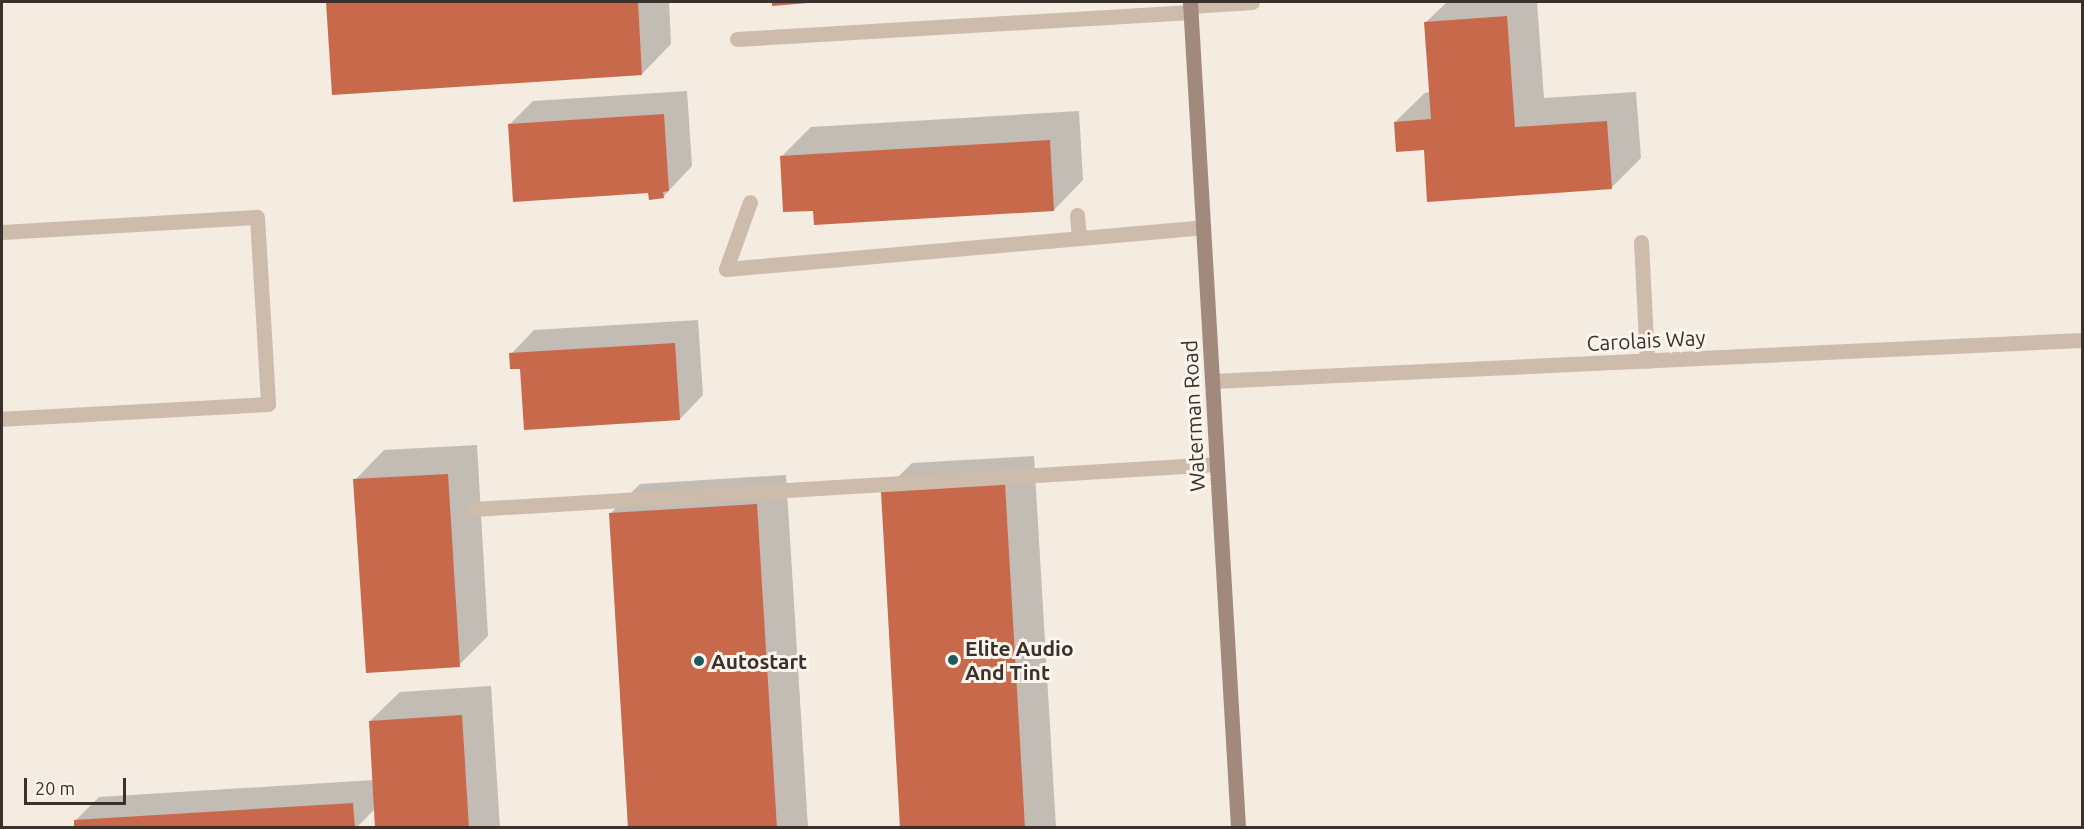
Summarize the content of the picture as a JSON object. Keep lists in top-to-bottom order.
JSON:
{
  "streets": {
    "main road": ["Waterman Road"],
    "street": ["Carolais Way"]
  },
  "crossings": [
    ["Carolais Way", "Waterman Road"]
  ],
  "places": ["Elite Audio And Tint", "Autostart"],
  "scale_bar": "20 m"
}
